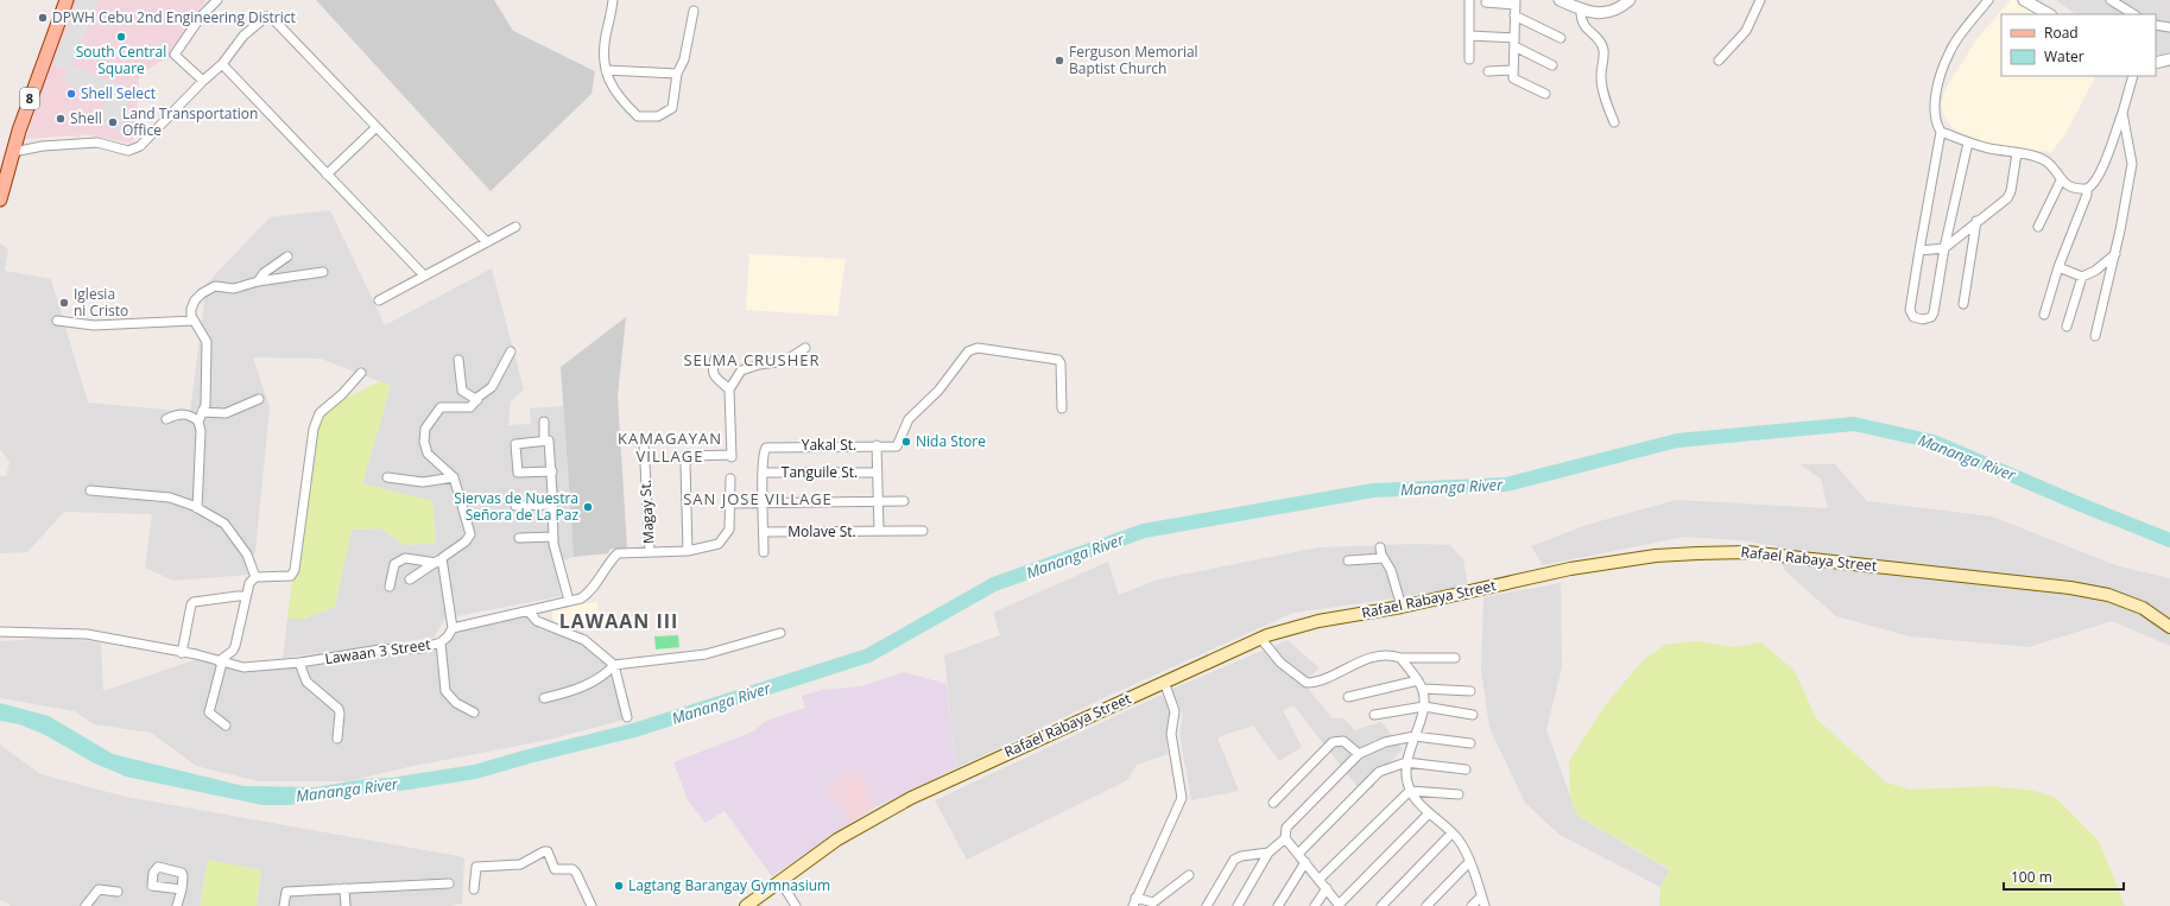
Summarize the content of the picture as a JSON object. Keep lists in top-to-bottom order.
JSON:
{
  "streets": {
    "main road": ["8", "Rafael Rabaya Street"],
    "street": [
      "Yakal St.",
      "Tanguile St.",
      "Magay St.",
      "Molave St.",
      "Lawaan 3 Street"
    ]
  },
  "crossings": [
    ["Yakal St.", "Tanguile St."]
  ],
  "districts": [
    "SELMA CRUSHER",
    "KAMAGAYAN VILLAGE",
    "SAN JOSE VILLAGE",
    "LAWAAN III"
  ],
  "water": ["Mananga River"],
  "places": [
    "DPWH Cebu 2nd Engineering District",
    "South Central Square",
    "Ferguson Memorial Baptist Church",
    "Shell Select",
    "Shell",
    "Land Transportation Office",
    "Iglesia ni Cristo",
    "Nida Store",
    "Siervas de Nuestra Señora de La Paz",
    "Lagtang Barangay Gymnasium"
  ],
  "legend": ["Road", "Water"],
  "scale_bar": "100 m"
}
